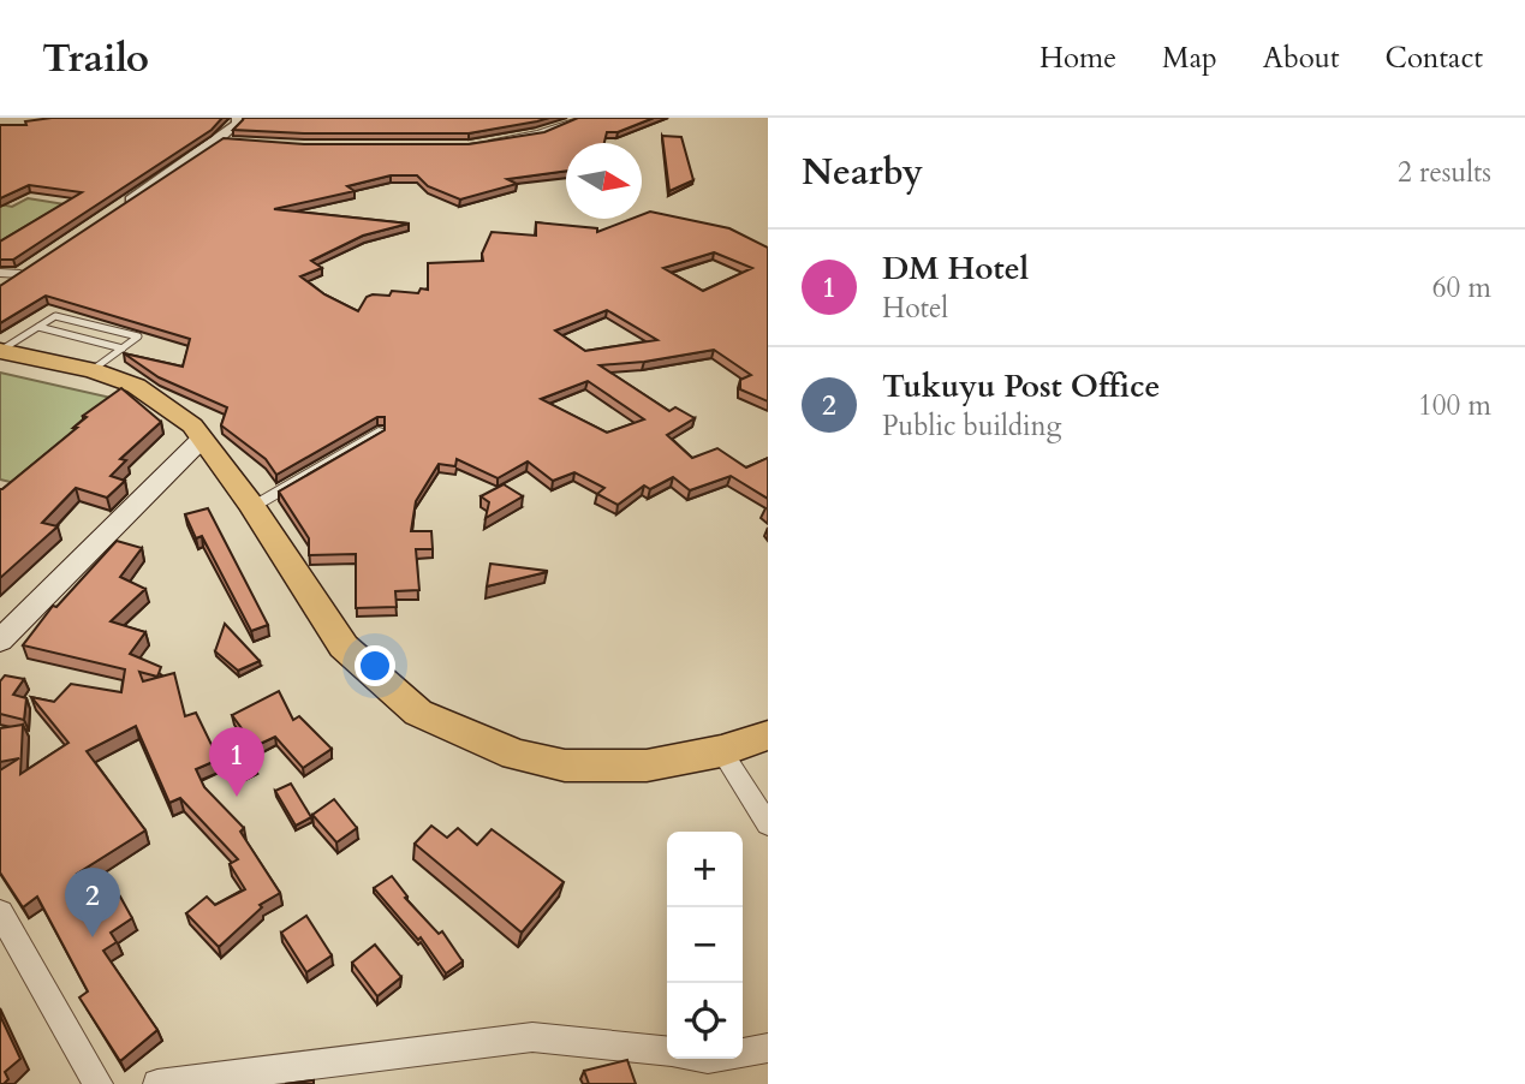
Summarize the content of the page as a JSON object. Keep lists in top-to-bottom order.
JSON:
{
  "north": "right",
  "page": {
    "header": "Trailo",
    "nav": [
      "Home",
      "Map",
      "About",
      "Contact"
    ],
    "heading": ["Nearby", "2 results"],
    "list": [
      {
        "mark": "1",
        "name": "DM Hotel",
        "note": "Hotel",
        "value": "60 m"
      },
      {
        "mark": "2",
        "name": "Tukuyu Post Office",
        "note": "Public building",
        "value": "100 m"
      }
    ],
    "pins": ["1", "2"],
    "map_buttons": ["+", "−"]
  }
}
